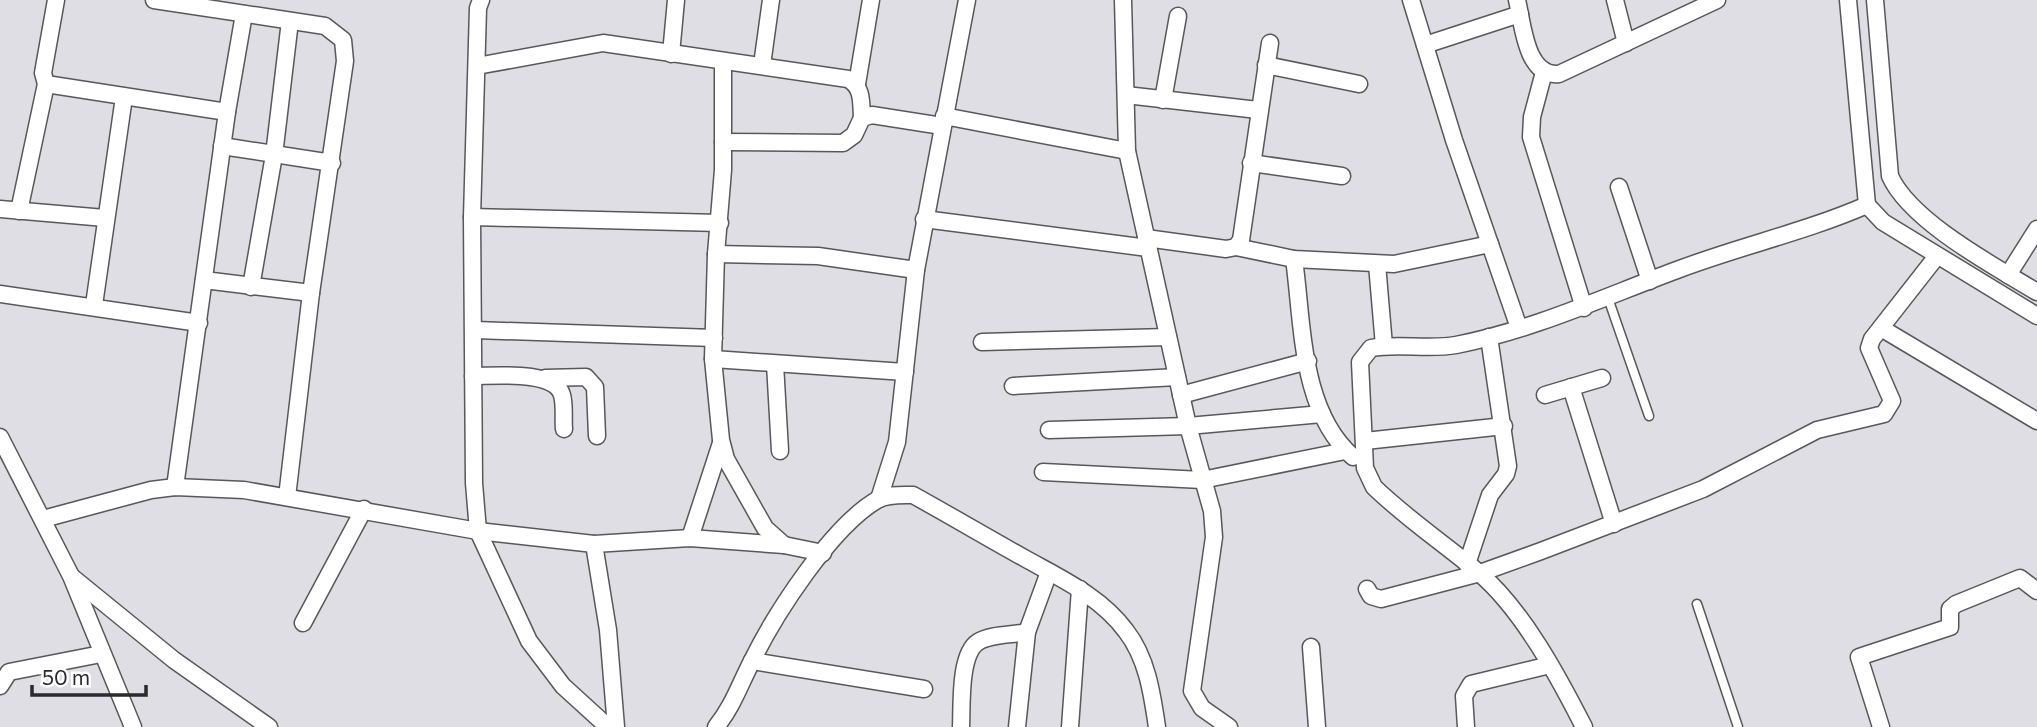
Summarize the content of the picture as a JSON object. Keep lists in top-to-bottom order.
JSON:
{
  "scale_bar": "50 m"
}
